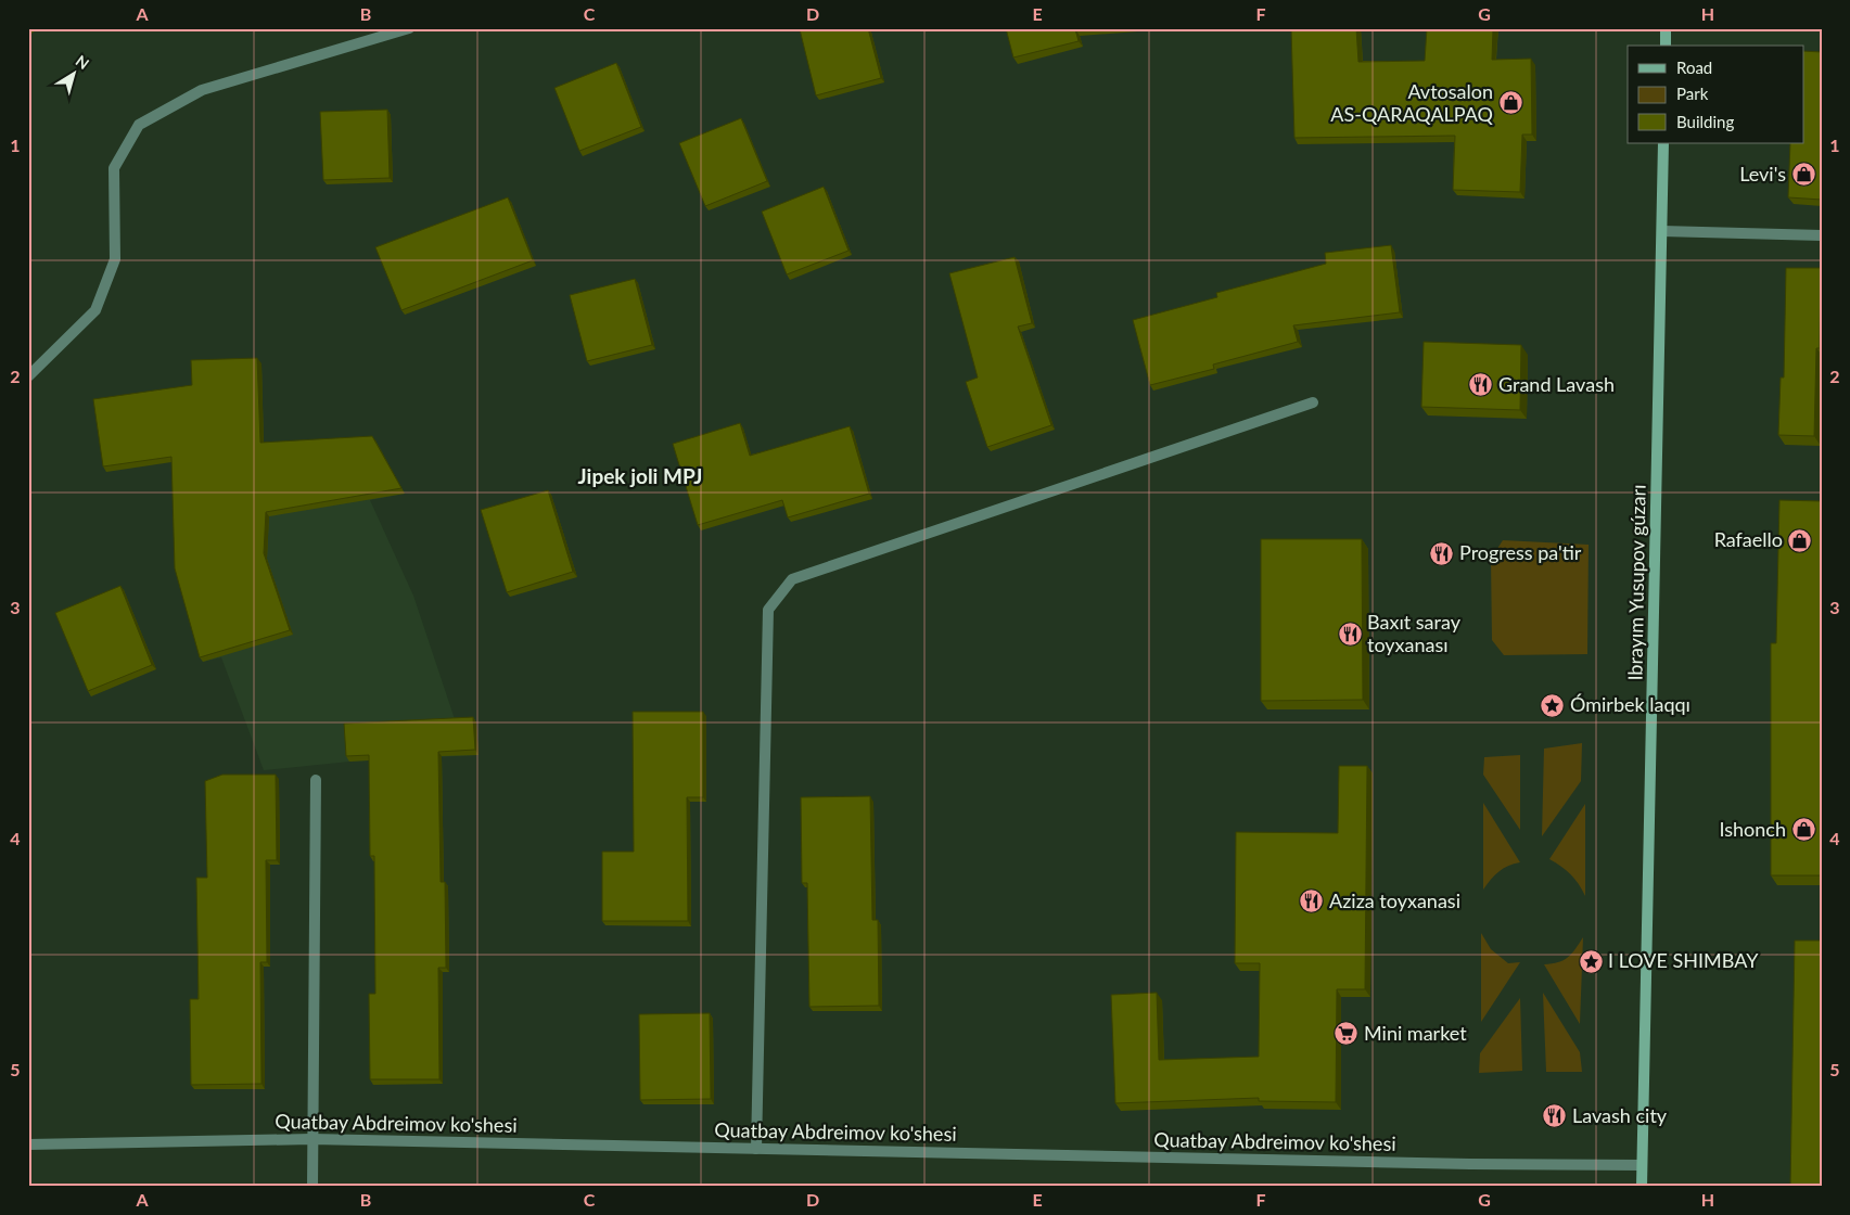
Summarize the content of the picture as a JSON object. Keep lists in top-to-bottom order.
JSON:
{
  "streets": {
    "main road": ["Ibrayım Yusupov gúzarı"],
    "street": ["Quatbay Abdreimov ko'shesi"]
  },
  "crossings": [
    ["Ibrayım Yusupov gúzarı", "Quatbay Abdreimov ko'shesi"]
  ],
  "districts": ["Jipek joli MPJ"],
  "places": {
    "shop": [
      "Avtosalon AS-QARAQALPAQ",
      "Levi's",
      "Rafaello",
      "Ishonch"
    ],
    "restaurant": [
      "Grand Lavash",
      "Progress pa'tir",
      "Baxıt saray toyxanası",
      "Aziza toyxanasi",
      "Lavash city"
    ],
    "place": ["Ómirbek laqqı", "I LOVE SHIMBAY"],
    "supermarket": ["Mini market"]
  },
  "legend": ["Road", "Park", "Building"],
  "north": "top right",
  "grid": {
    "columns": [
      "A",
      "B",
      "C",
      "D",
      "E",
      "F",
      "G",
      "H"
    ],
    "rows": [
      "1",
      "2",
      "3",
      "4",
      "5"
    ]
  }
}
